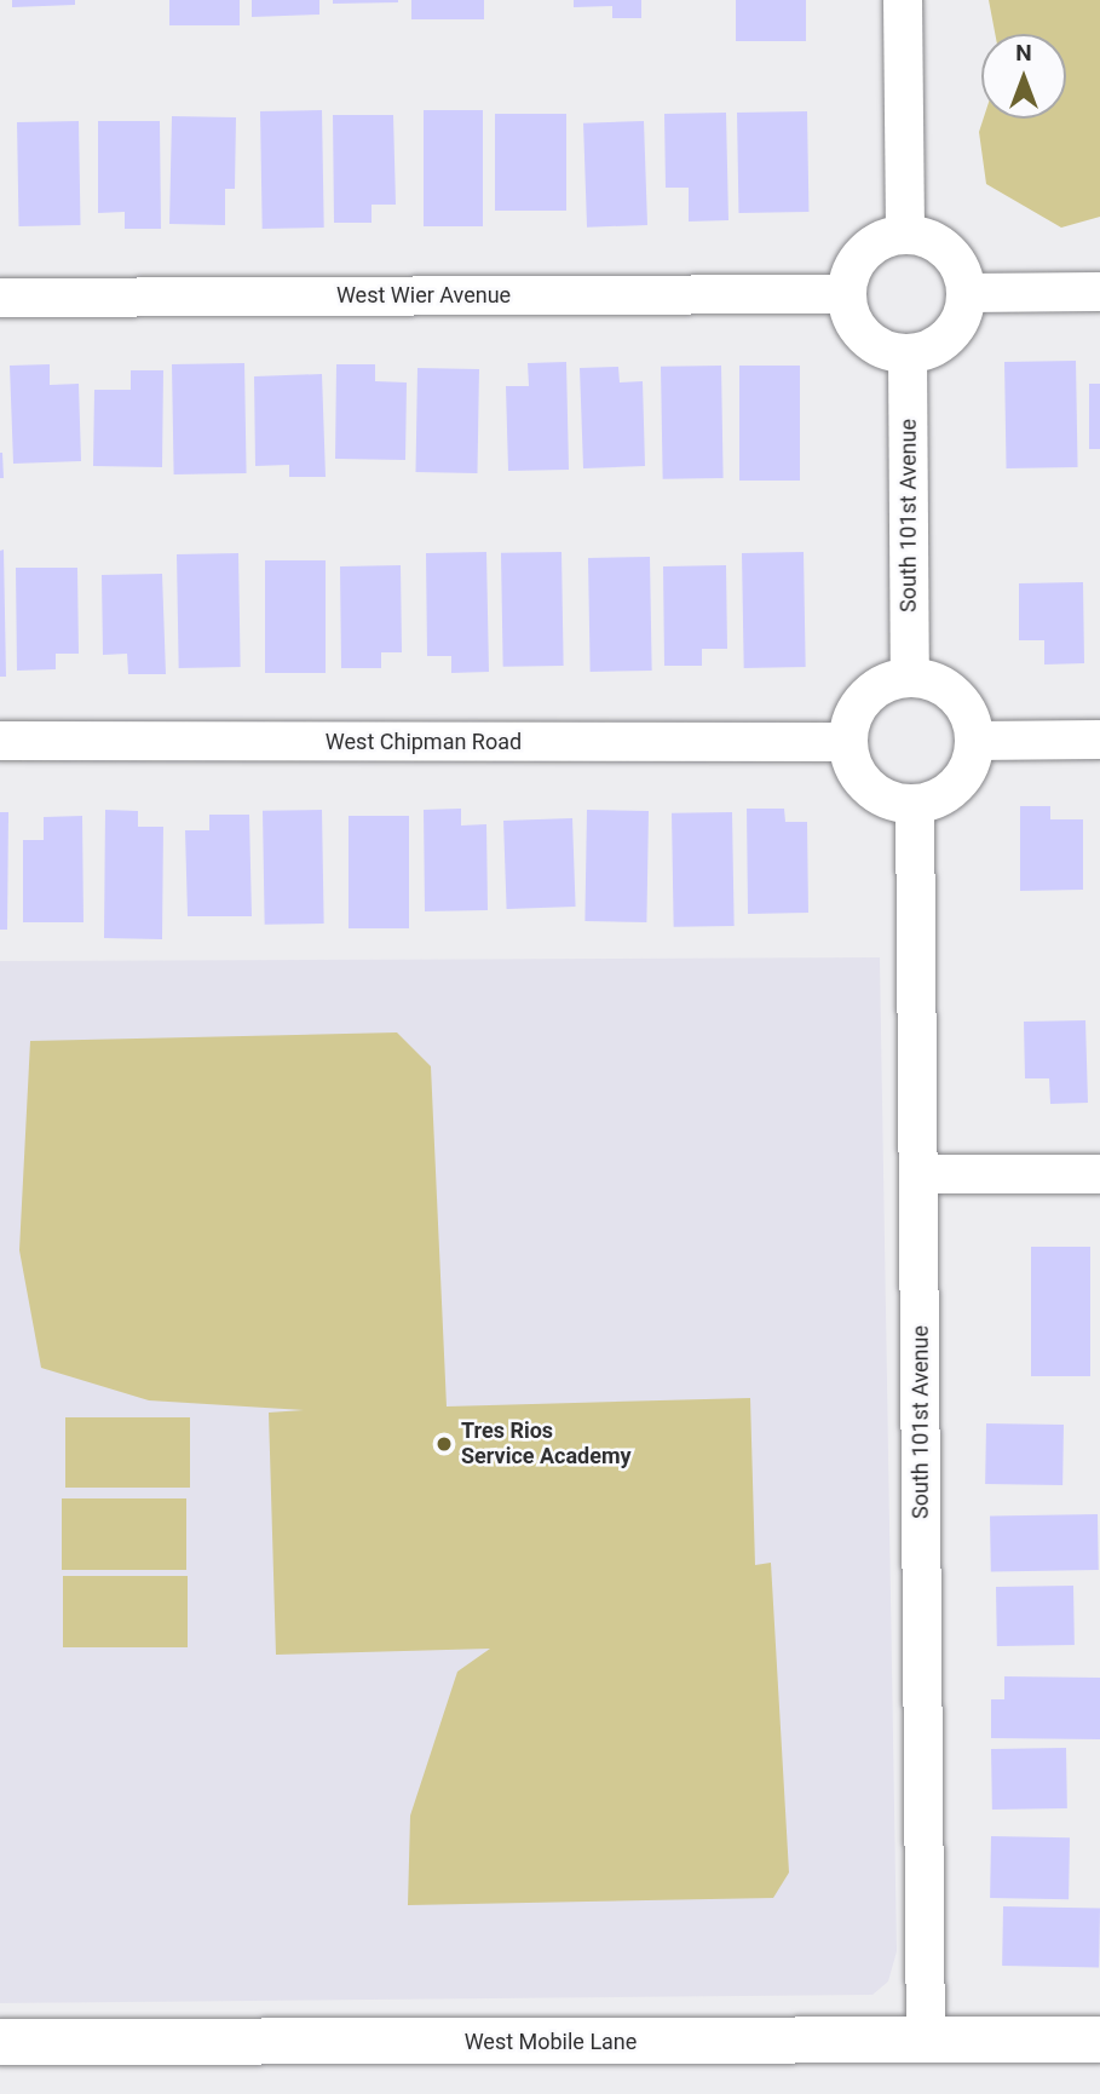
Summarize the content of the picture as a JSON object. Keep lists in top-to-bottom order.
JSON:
{
  "streets": {
    "street": [
      "West Wier Avenue",
      "South 101st Avenue",
      "West Chipman Road",
      "West Mobile Lane"
    ]
  },
  "crossings": [
    ["West Wier Avenue", "South 101st Avenue"],
    ["South 101st Avenue", "West Chipman Road"],
    ["South 101st Avenue", "West Mobile Lane"]
  ],
  "places": ["Tres Rios Service Academy"],
  "north": "top"
}
